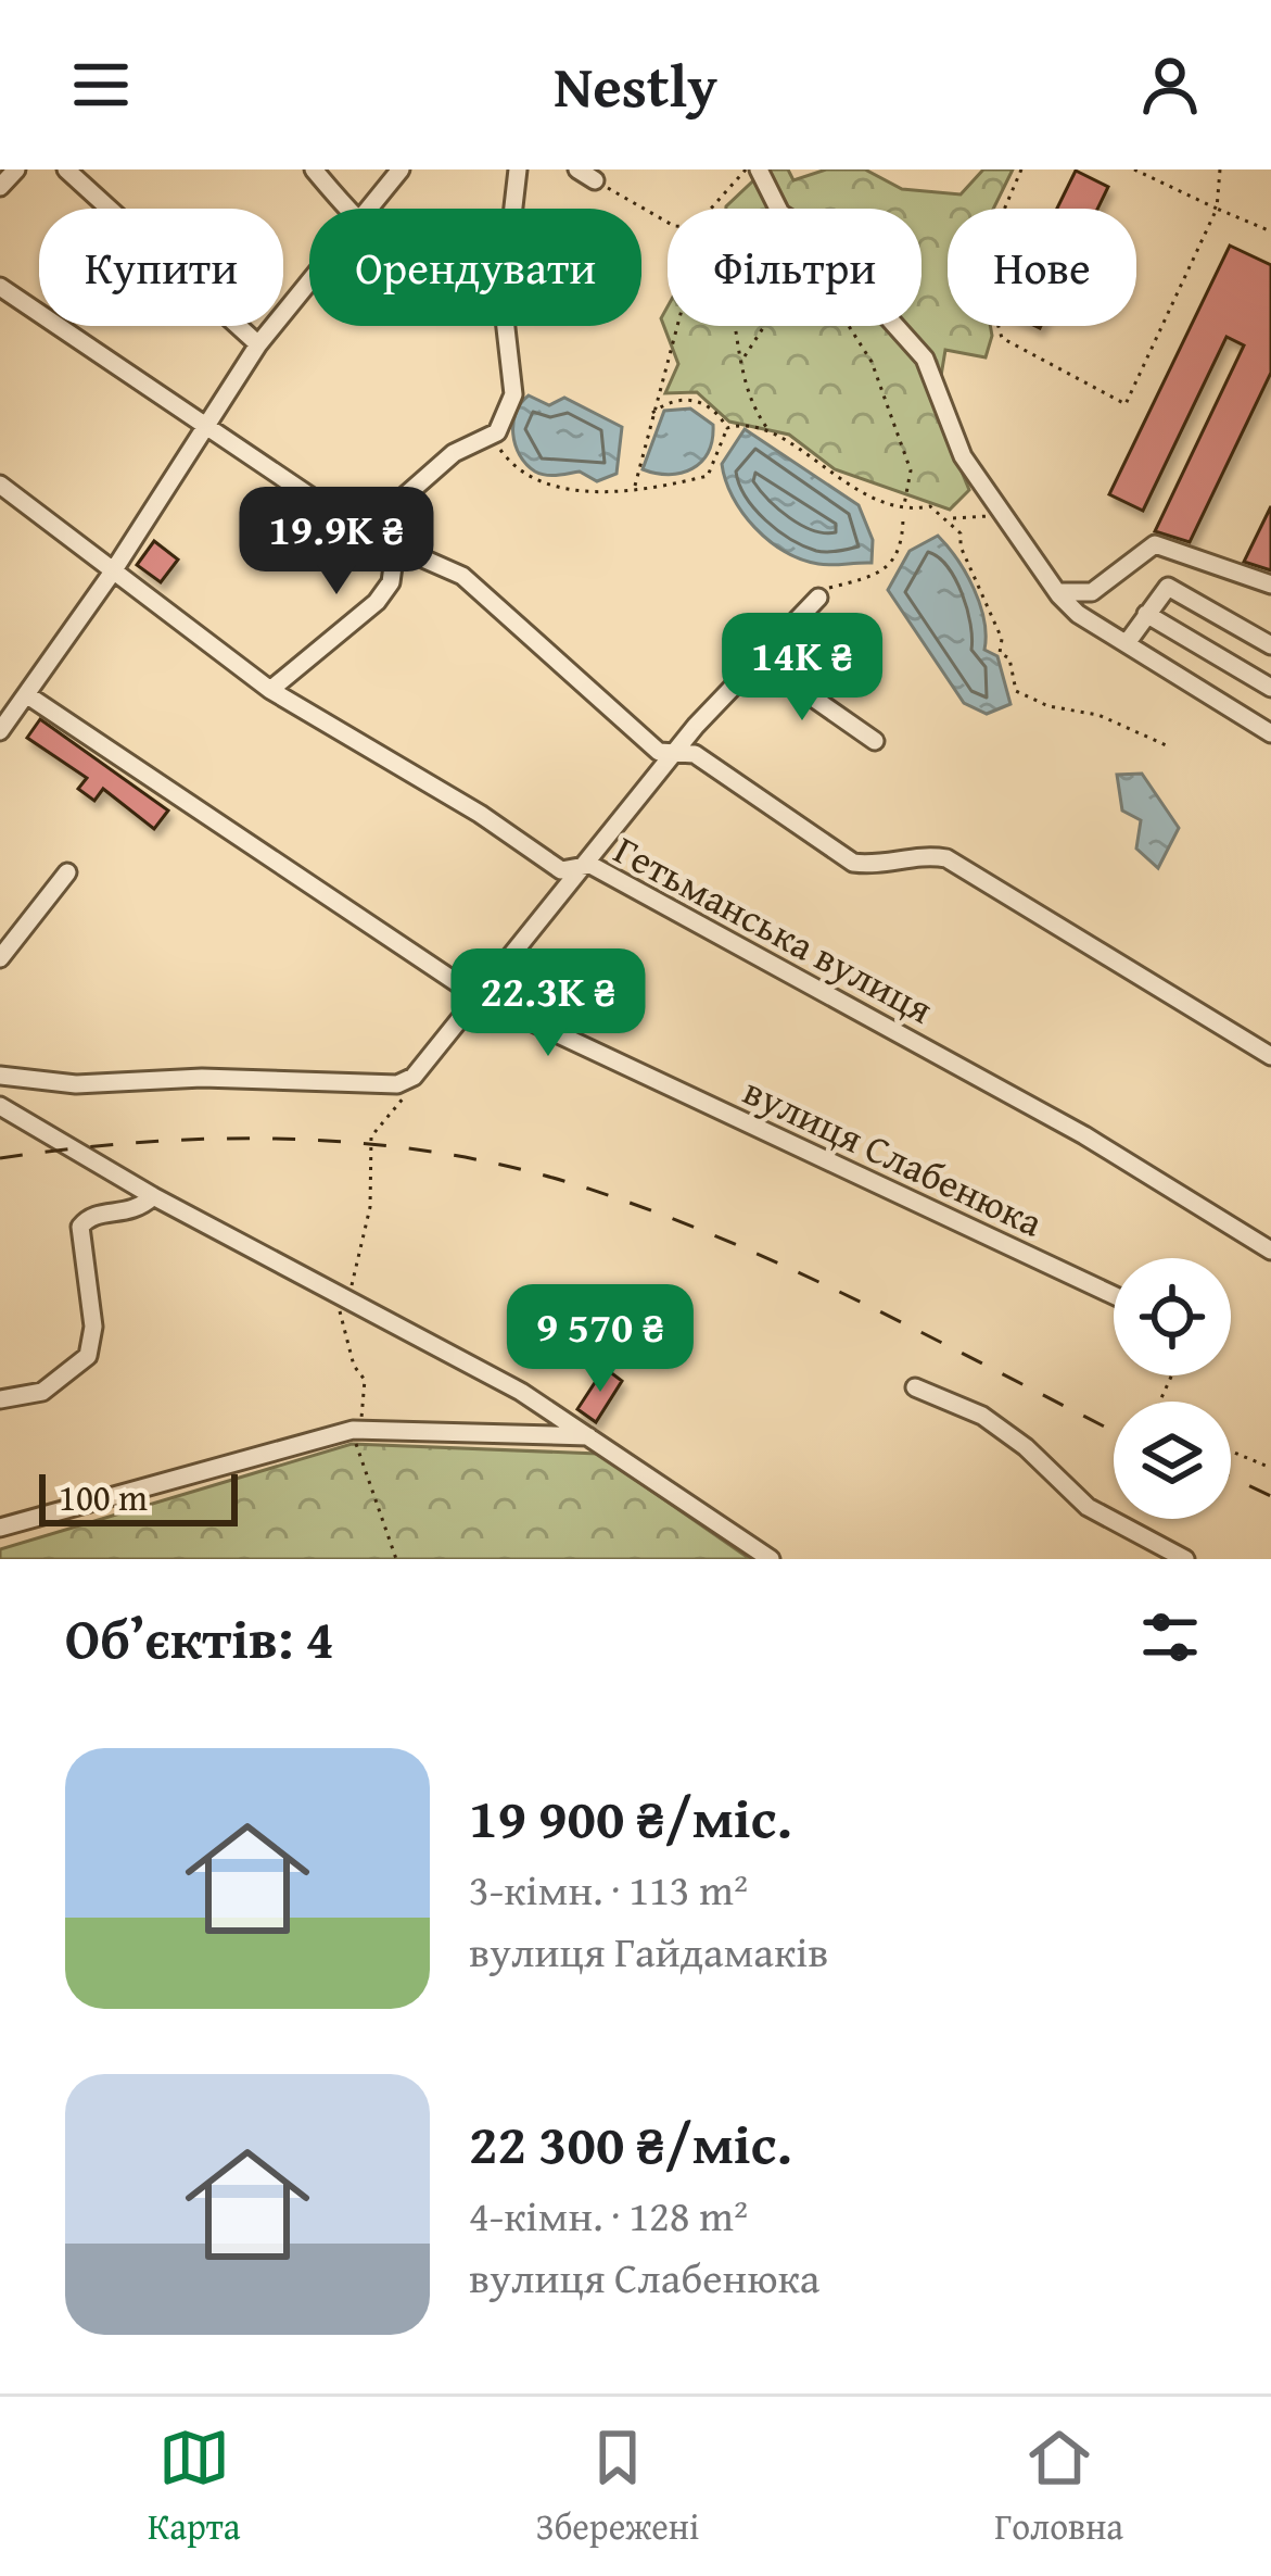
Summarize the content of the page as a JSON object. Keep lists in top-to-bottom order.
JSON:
{
  "streets": {
    "street": ["Гетьманська вулиця", "вулиця Слабенюка"]
  },
  "scale_bar": "100 m",
  "page": {
    "header": "Nestly",
    "chip": [
      "Купити",
      "Орендувати",
      "Фільтри",
      "Нове"
    ],
    "price": [
      "19.9K ₴",
      "14K ₴",
      "22.3K ₴",
      "9 570 ₴"
    ],
    "scale": "100 m",
    "heading": "Об’єктів: 4",
    "list": [
      {
        "name": "19 900 ₴/міс.",
        "note": "3-кімн. · 113 m² · вулиця Гайдамаків"
      },
      {
        "name": "22 300 ₴/міс.",
        "note": "4-кімн. · 128 m² · вулиця Слабенюка"
      }
    ],
    "tabs": ["Карта", "Збережені", "Головна"]
  }
}
